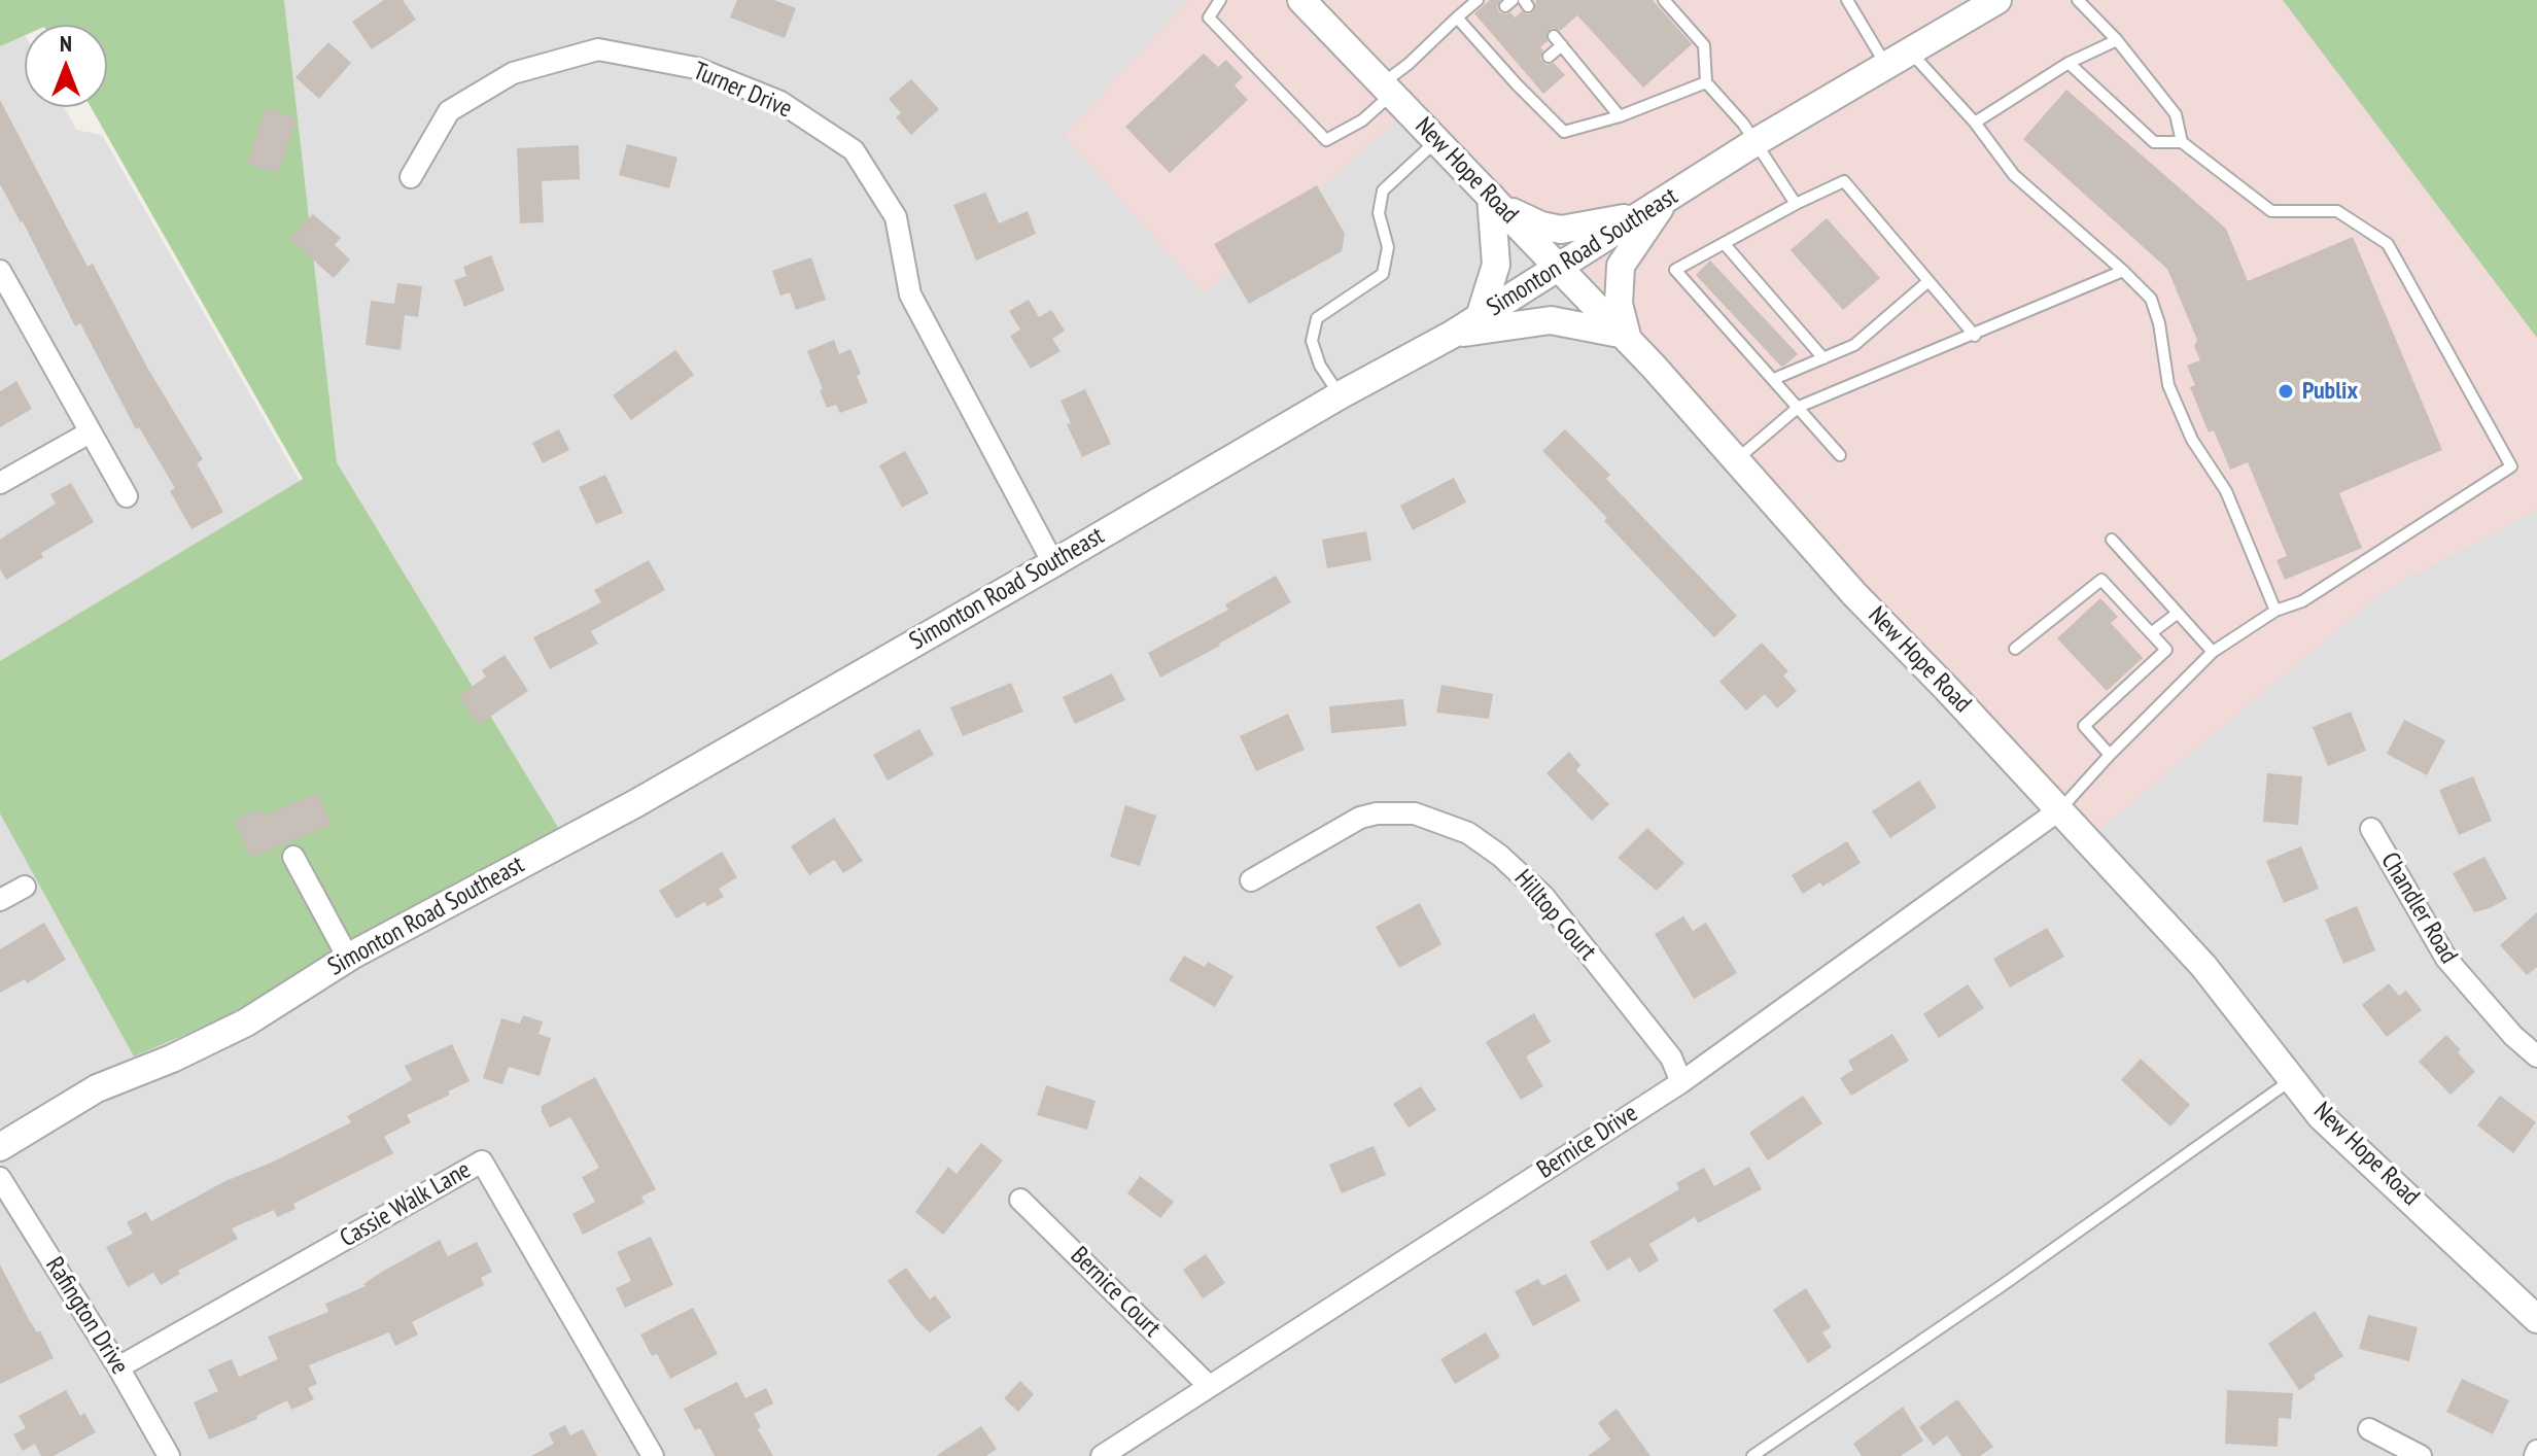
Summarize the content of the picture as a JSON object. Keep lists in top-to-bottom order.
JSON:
{
  "streets": {
    "street": [
      "Turner Drive",
      "New Hope Road",
      "Simonton Road Southeast",
      "Chandler Road",
      "Hilltop Court",
      "Bernice Drive",
      "Cassie Walk Lane",
      "Bernice Court",
      "Rafington Drive"
    ]
  },
  "crossings": [
    ["Turner Drive", "Simonton Road Southeast"],
    ["New Hope Road", "Simonton Road Southeast"],
    ["New Hope Road", "Bernice Drive"],
    ["Hilltop Court", "Bernice Drive"],
    ["Bernice Drive", "Bernice Court"],
    ["Cassie Walk Lane", "Rafington Drive"]
  ],
  "places": ["Publix"],
  "north": "top"
}
